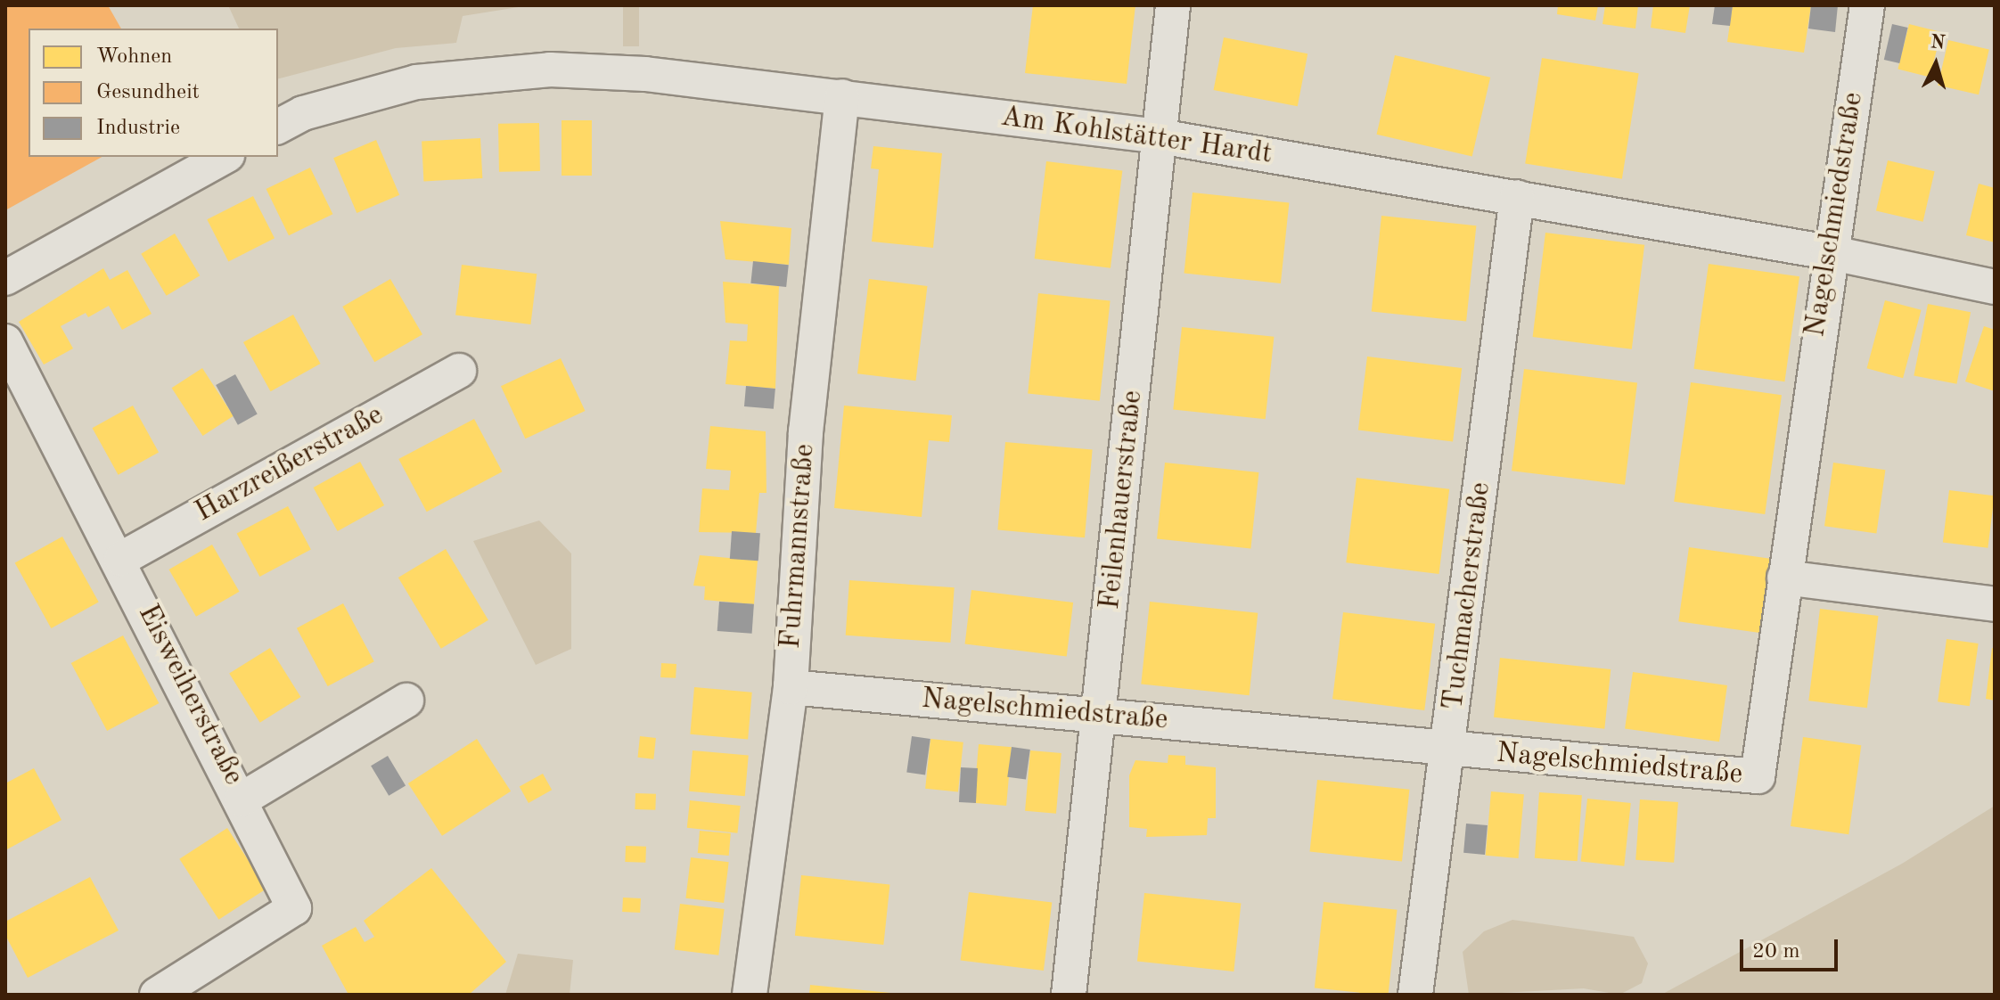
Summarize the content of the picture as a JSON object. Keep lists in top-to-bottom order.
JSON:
{
  "streets": {
    "street": [
      "Am Kohlstätter Hardt",
      "Nagelschmiedstraße",
      "Harzreißerstraße",
      "Feilenhauerstraße",
      "Fuhrmannstraße",
      "Tuchmacherstraße",
      "Eisweiherstraße"
    ]
  },
  "crossings": [
    ["Am Kohlstätter Hardt", "Nagelschmiedstraße"],
    ["Am Kohlstätter Hardt", "Feilenhauerstraße"],
    ["Am Kohlstätter Hardt", "Fuhrmannstraße"],
    ["Am Kohlstätter Hardt", "Tuchmacherstraße"],
    ["Nagelschmiedstraße", "Feilenhauerstraße"],
    ["Nagelschmiedstraße", "Fuhrmannstraße"],
    ["Nagelschmiedstraße", "Tuchmacherstraße"],
    ["Harzreißerstraße", "Eisweiherstraße"]
  ],
  "legend": ["Wohnen", "Gesundheit", "Industrie"],
  "scale_bar": "20 m",
  "north": "top"
}
